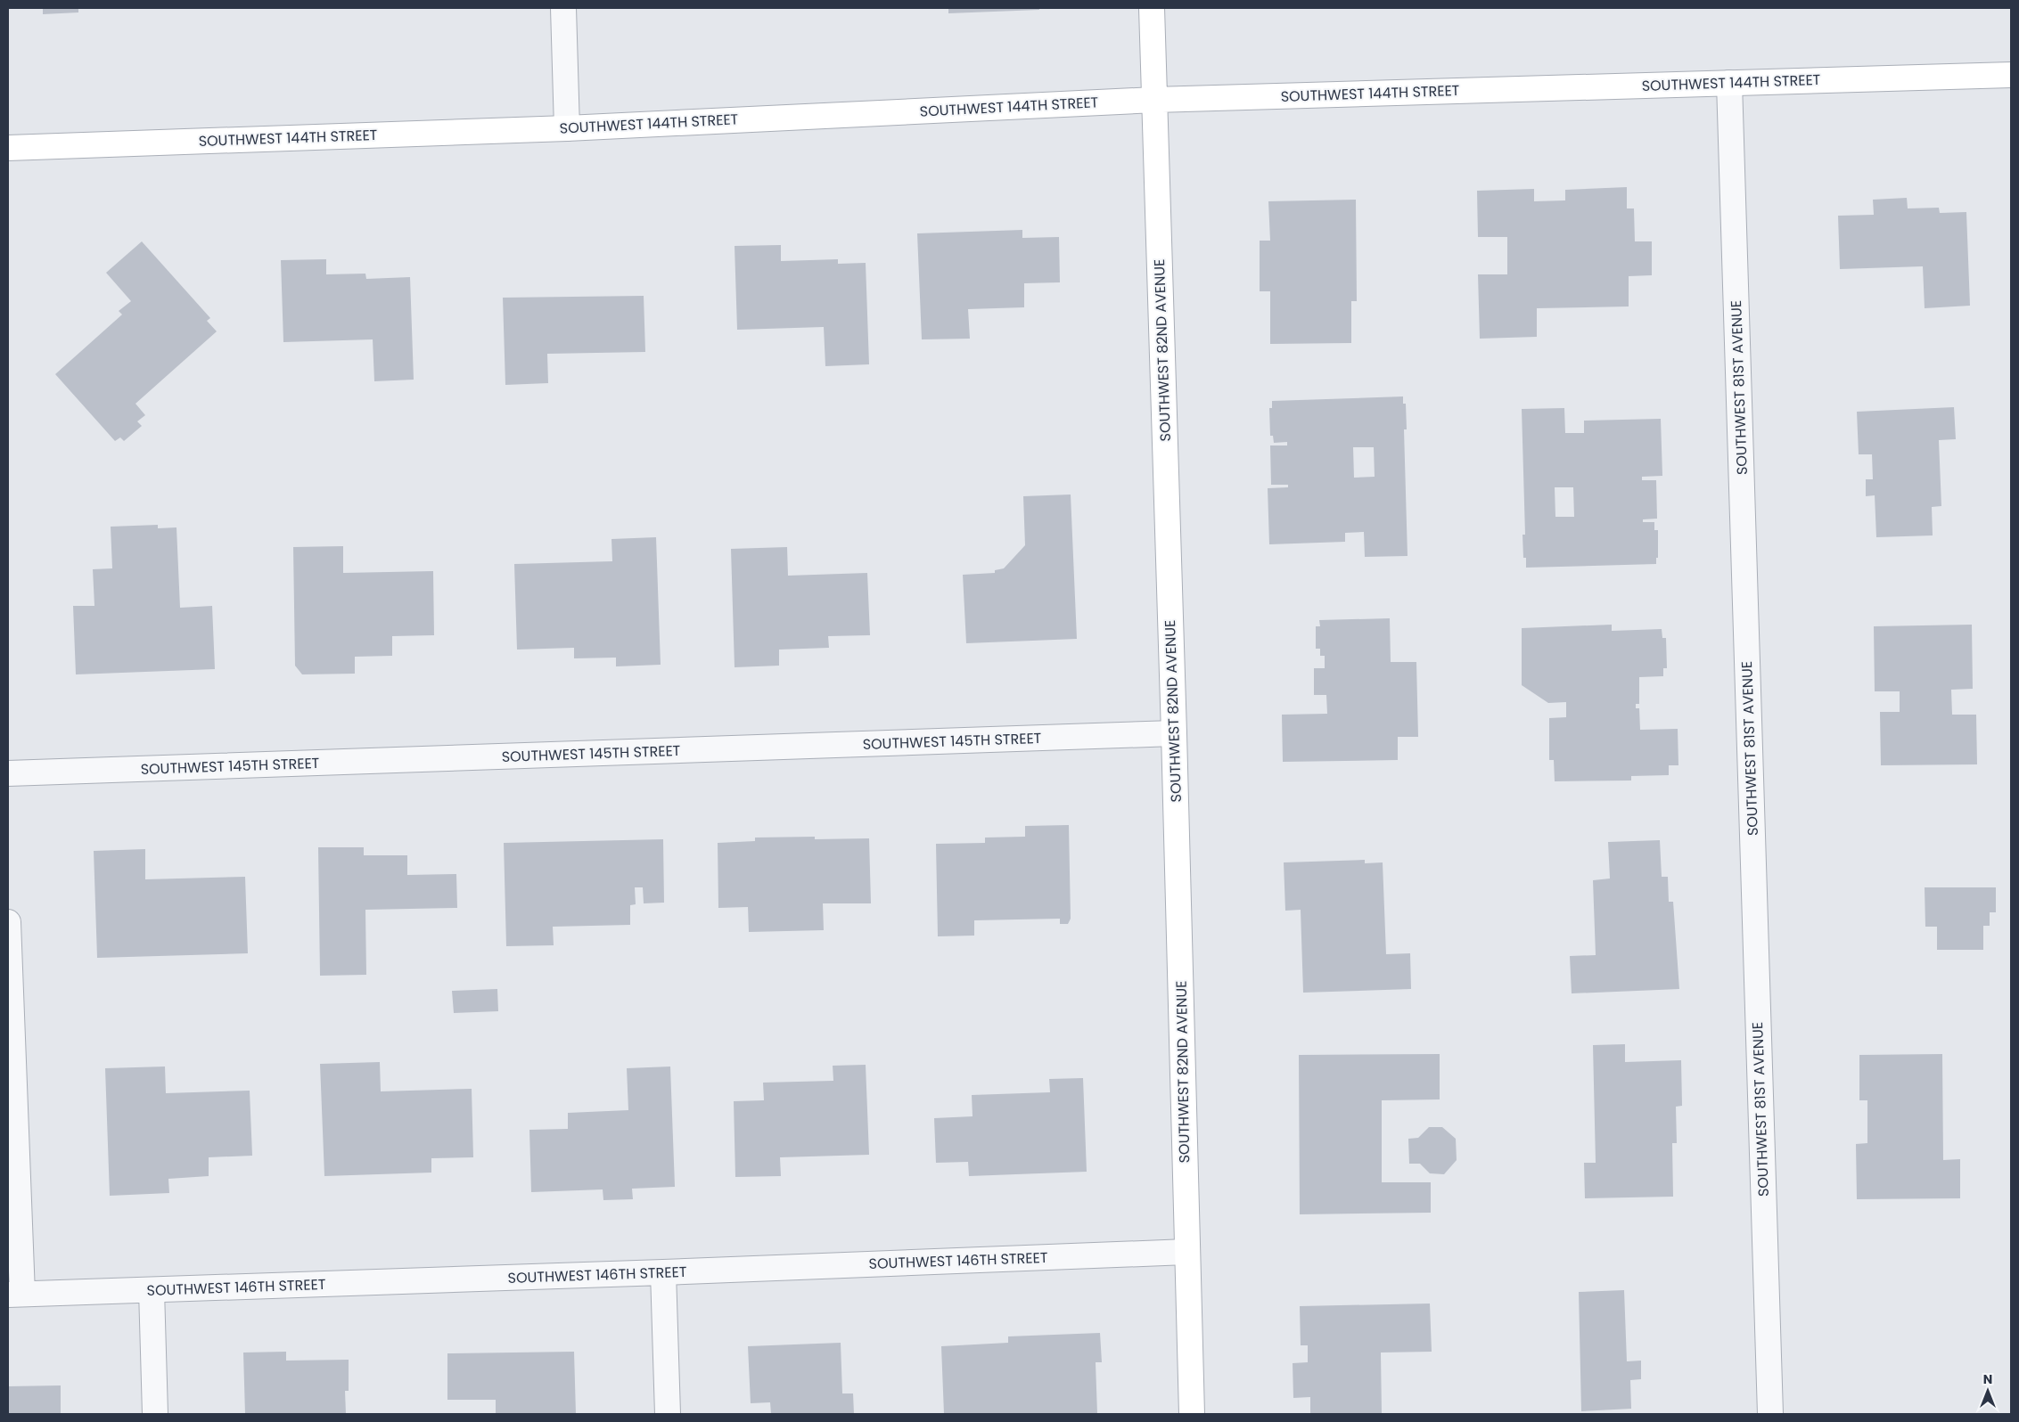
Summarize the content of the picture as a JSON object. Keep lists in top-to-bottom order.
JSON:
{
  "streets": {
    "street": [
      "SOUTHWEST 144TH STREET",
      "SOUTHWEST 82ND AVENUE",
      "SOUTHWEST 81ST AVENUE",
      "SOUTHWEST 145TH STREET",
      "SOUTHWEST 146TH STREET"
    ]
  },
  "crossings": [
    ["SOUTHWEST 144TH STREET", "SOUTHWEST 82ND AVENUE"],
    ["SOUTHWEST 144TH STREET", "SOUTHWEST 81ST AVENUE"],
    ["SOUTHWEST 82ND AVENUE", "SOUTHWEST 145TH STREET"],
    ["SOUTHWEST 82ND AVENUE", "SOUTHWEST 146TH STREET"]
  ],
  "north": "top"
}
